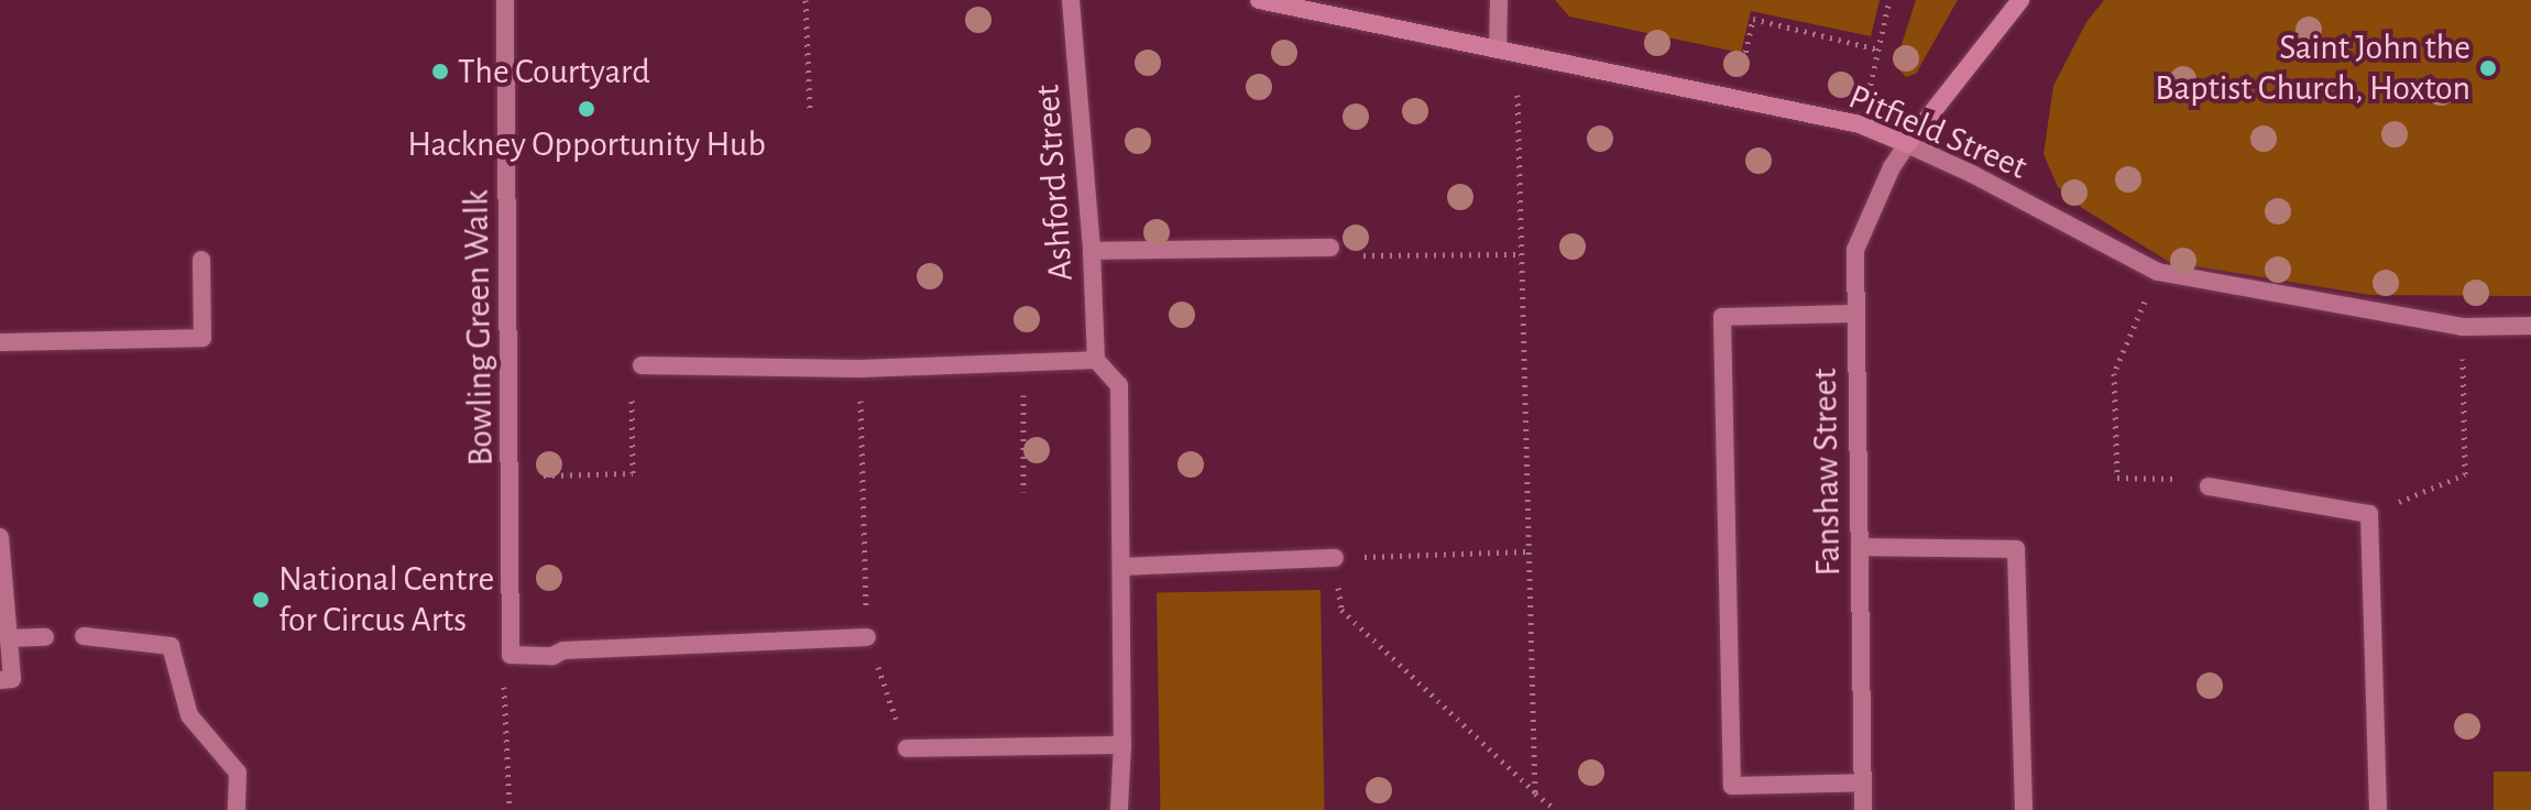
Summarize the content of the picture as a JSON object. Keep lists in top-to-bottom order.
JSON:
{
  "streets": {
    "street": [
      "Pitfield Street",
      "Ashford Street",
      "Bowling Green Walk",
      "Fanshaw Street"
    ]
  },
  "crossings": [
    ["Pitfield Street", "Fanshaw Street"]
  ],
  "places": [
    "Saint John the Baptist Church, Hoxton",
    "The Courtyard",
    "Hackney Opportunity Hub",
    "National Centre for Circus Arts"
  ]
}
